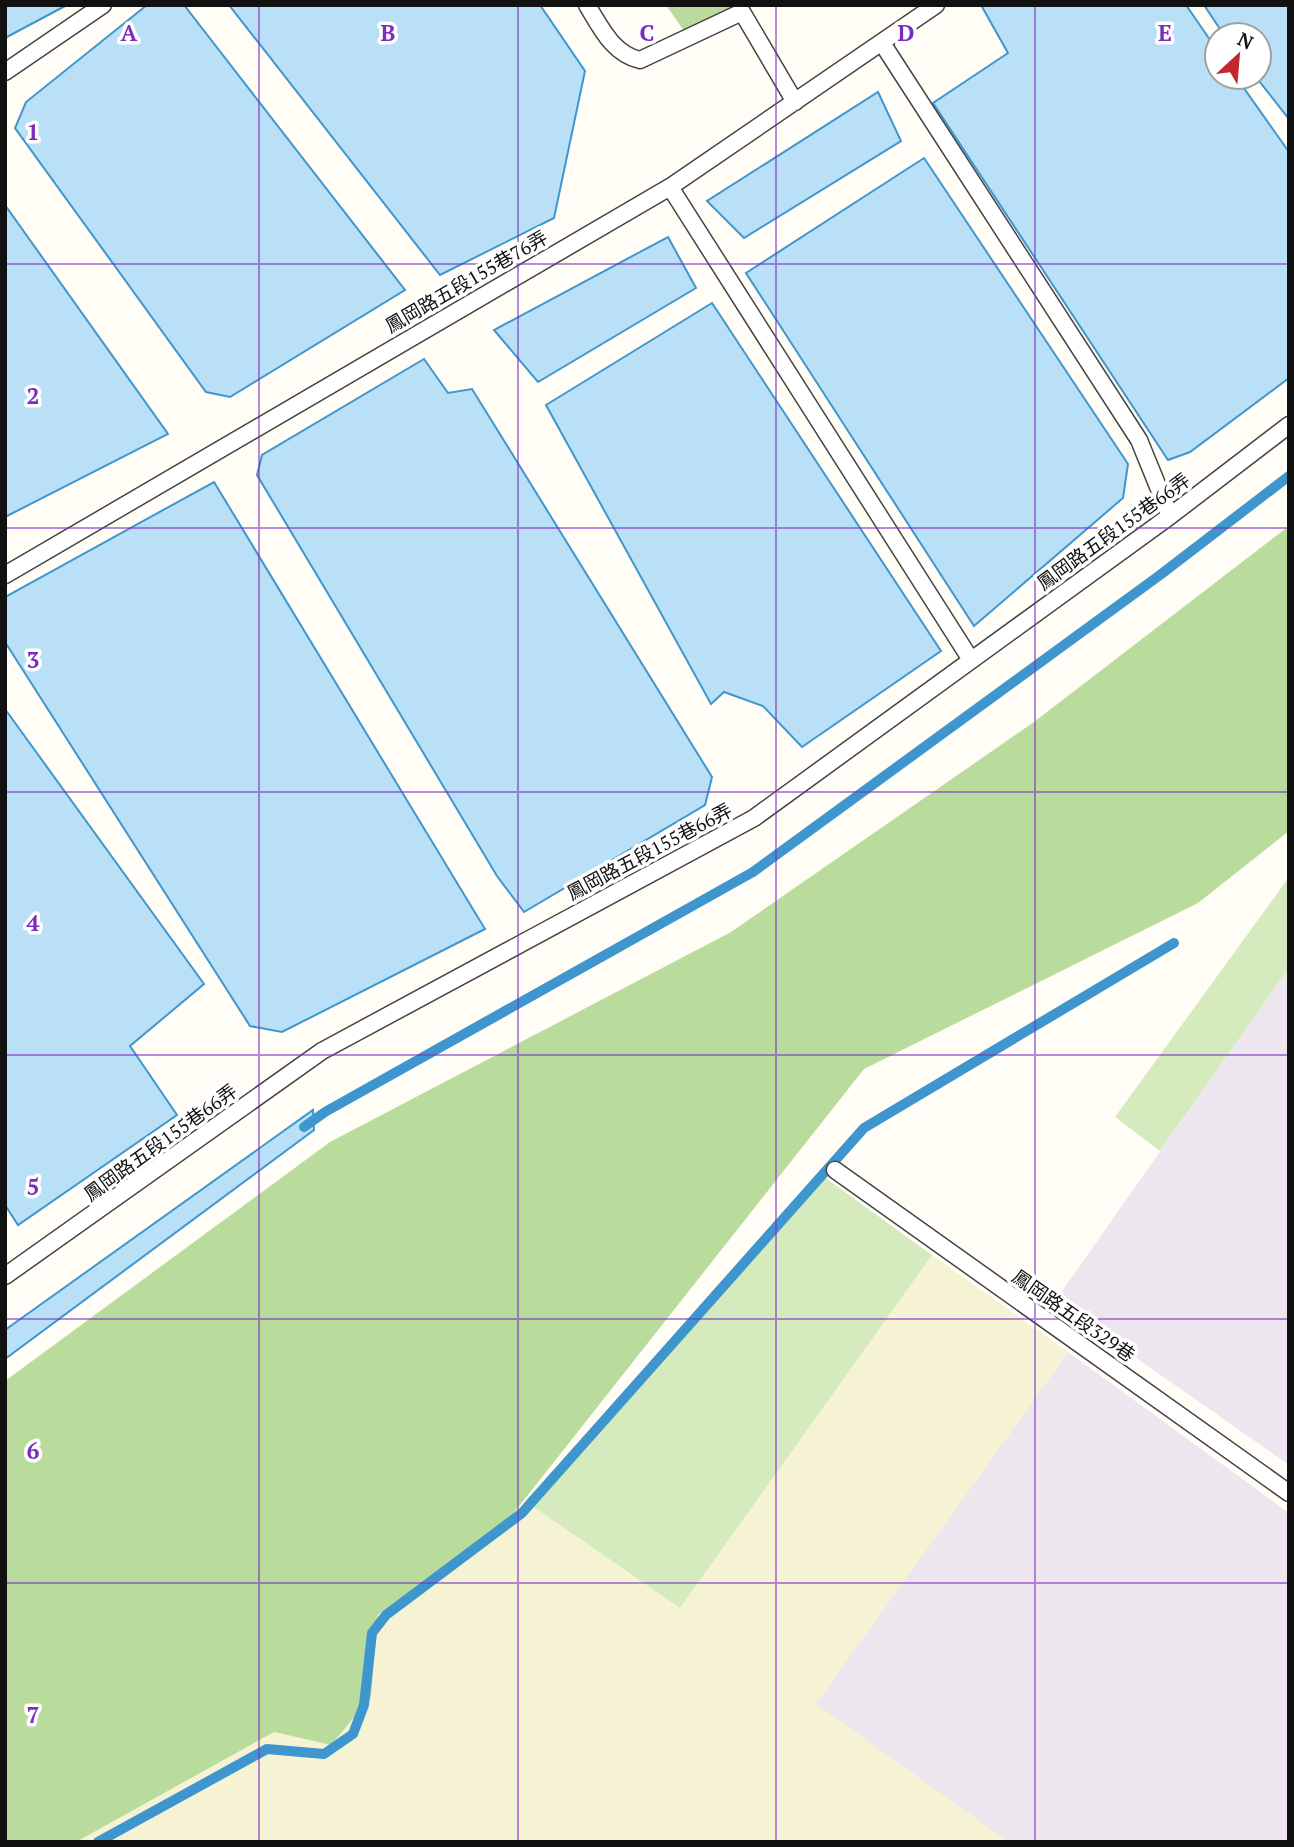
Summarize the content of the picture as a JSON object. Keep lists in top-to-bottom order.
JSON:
{
  "streets": {
    "lane": ["鳳岡路五段155巷76弄", "鳳岡路五段155巷66弄", "鳳岡路五段329巷"]
  },
  "north": "top right",
  "grid": {
    "columns": [
      "A",
      "B",
      "C",
      "D",
      "E"
    ],
    "rows": [
      "1",
      "2",
      "3",
      "4",
      "5",
      "6",
      "7"
    ]
  }
}
